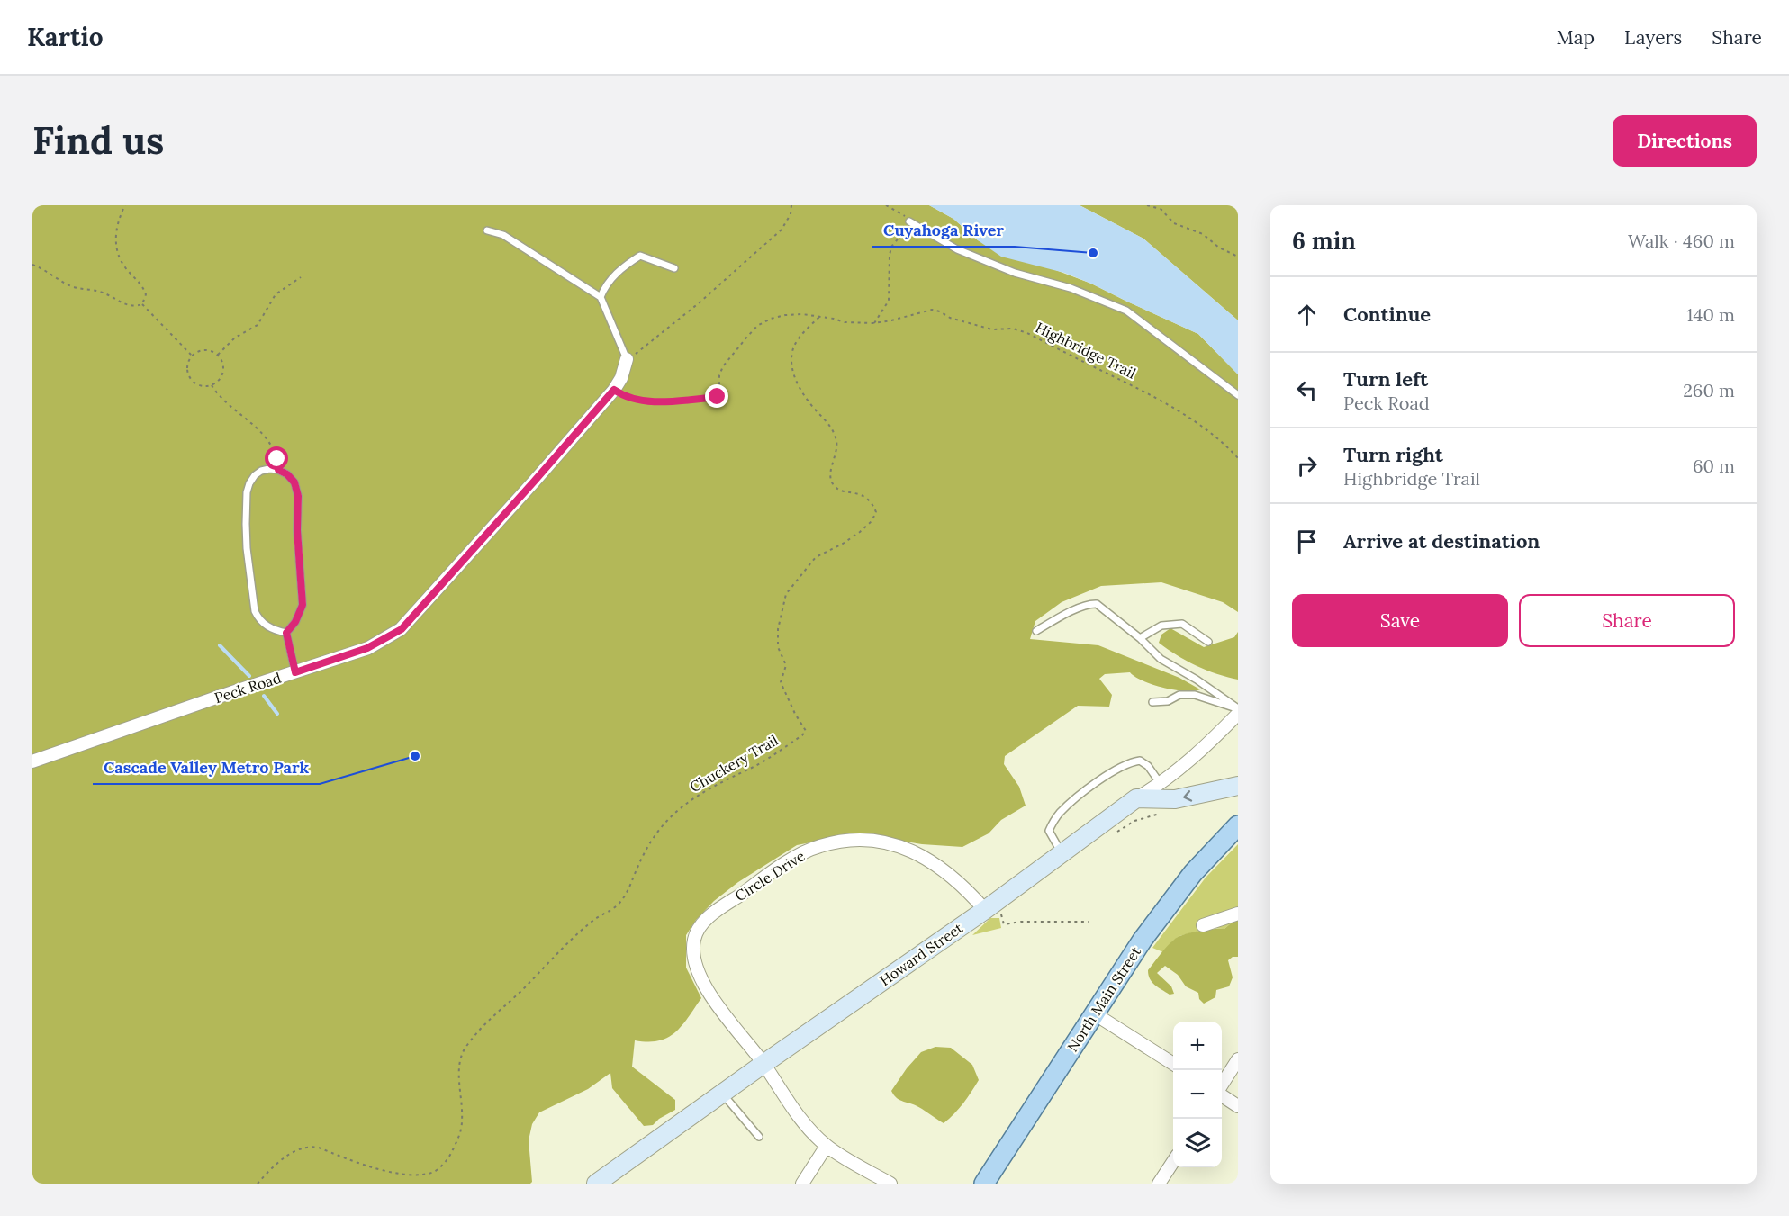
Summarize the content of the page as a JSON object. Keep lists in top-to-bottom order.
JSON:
{
  "streets": {
    "main road": ["Howard Street", "North Main Street"],
    "street": ["Peck Road", "Circle Drive"],
    "path": ["Highbridge Trail", "Chuckery Trail"]
  },
  "crossings": [
    ["Highbridge Trail", "Chuckery Trail"],
    ["Circle Drive", "Howard Street"]
  ],
  "places": ["Cuyahoga River", "Cascade Valley Metro Park"],
  "page": {
    "header": "Kartio",
    "nav": ["Map", "Layers", "Share"],
    "buttons": [
      "Directions",
      ["Save", "Share"]
    ],
    "title": "Find us",
    "heading": ["6 min", "Walk · 460 m"],
    "list": [
      ["Continue", "140 m"],
      ["Turn left", "Peck Road", "260 m"],
      ["Turn right", "Highbridge Trail", "60 m"],
      "Arrive at destination"
    ],
    "map_buttons": ["+", "−"]
  }
}
